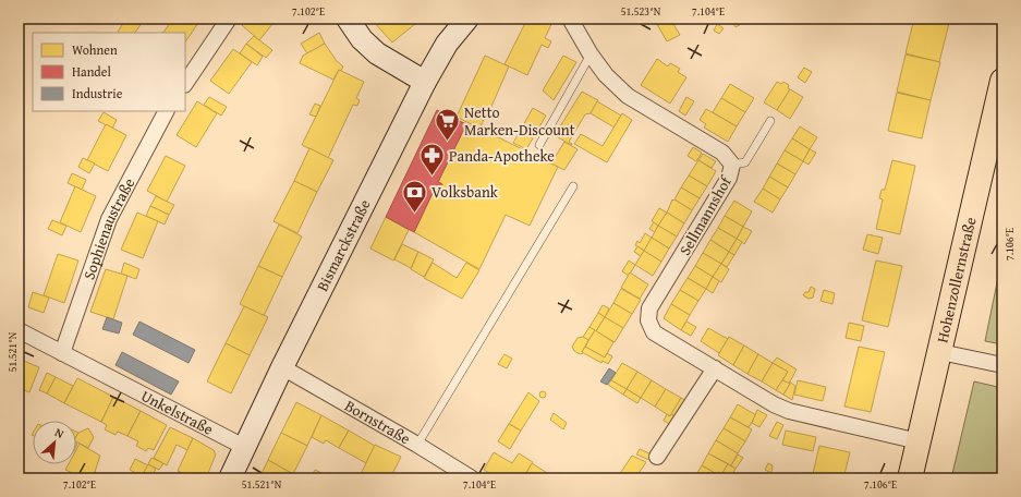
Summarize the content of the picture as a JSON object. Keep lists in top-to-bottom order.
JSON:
{
  "streets": {
    "main road": ["Bismarckstraße", "Hohenzollernstraße"],
    "street": [
      "Sellmannshof",
      "Sophienaustraße",
      "Unkelstraße",
      "Bornstraße"
    ]
  },
  "crossings": [
    ["Sellmannshof", "Hohenzollernstraße"],
    ["Sophienaustraße", "Unkelstraße"],
    ["Bismarckstraße", "Unkelstraße"],
    ["Bismarckstraße", "Bornstraße"]
  ],
  "places": {
    "supermarket": ["Netto Marken-Discount"],
    "pharmacy": ["Panda-Apotheke"],
    "bank": ["Volksbank"]
  },
  "legend": ["Wohnen", "Handel", "Industrie"],
  "north": "top right",
  "coordinates": [
    "7.102°E",
    "51.523°N",
    "7.104°E",
    "7.106°E",
    "51.521°N"
  ]
}
